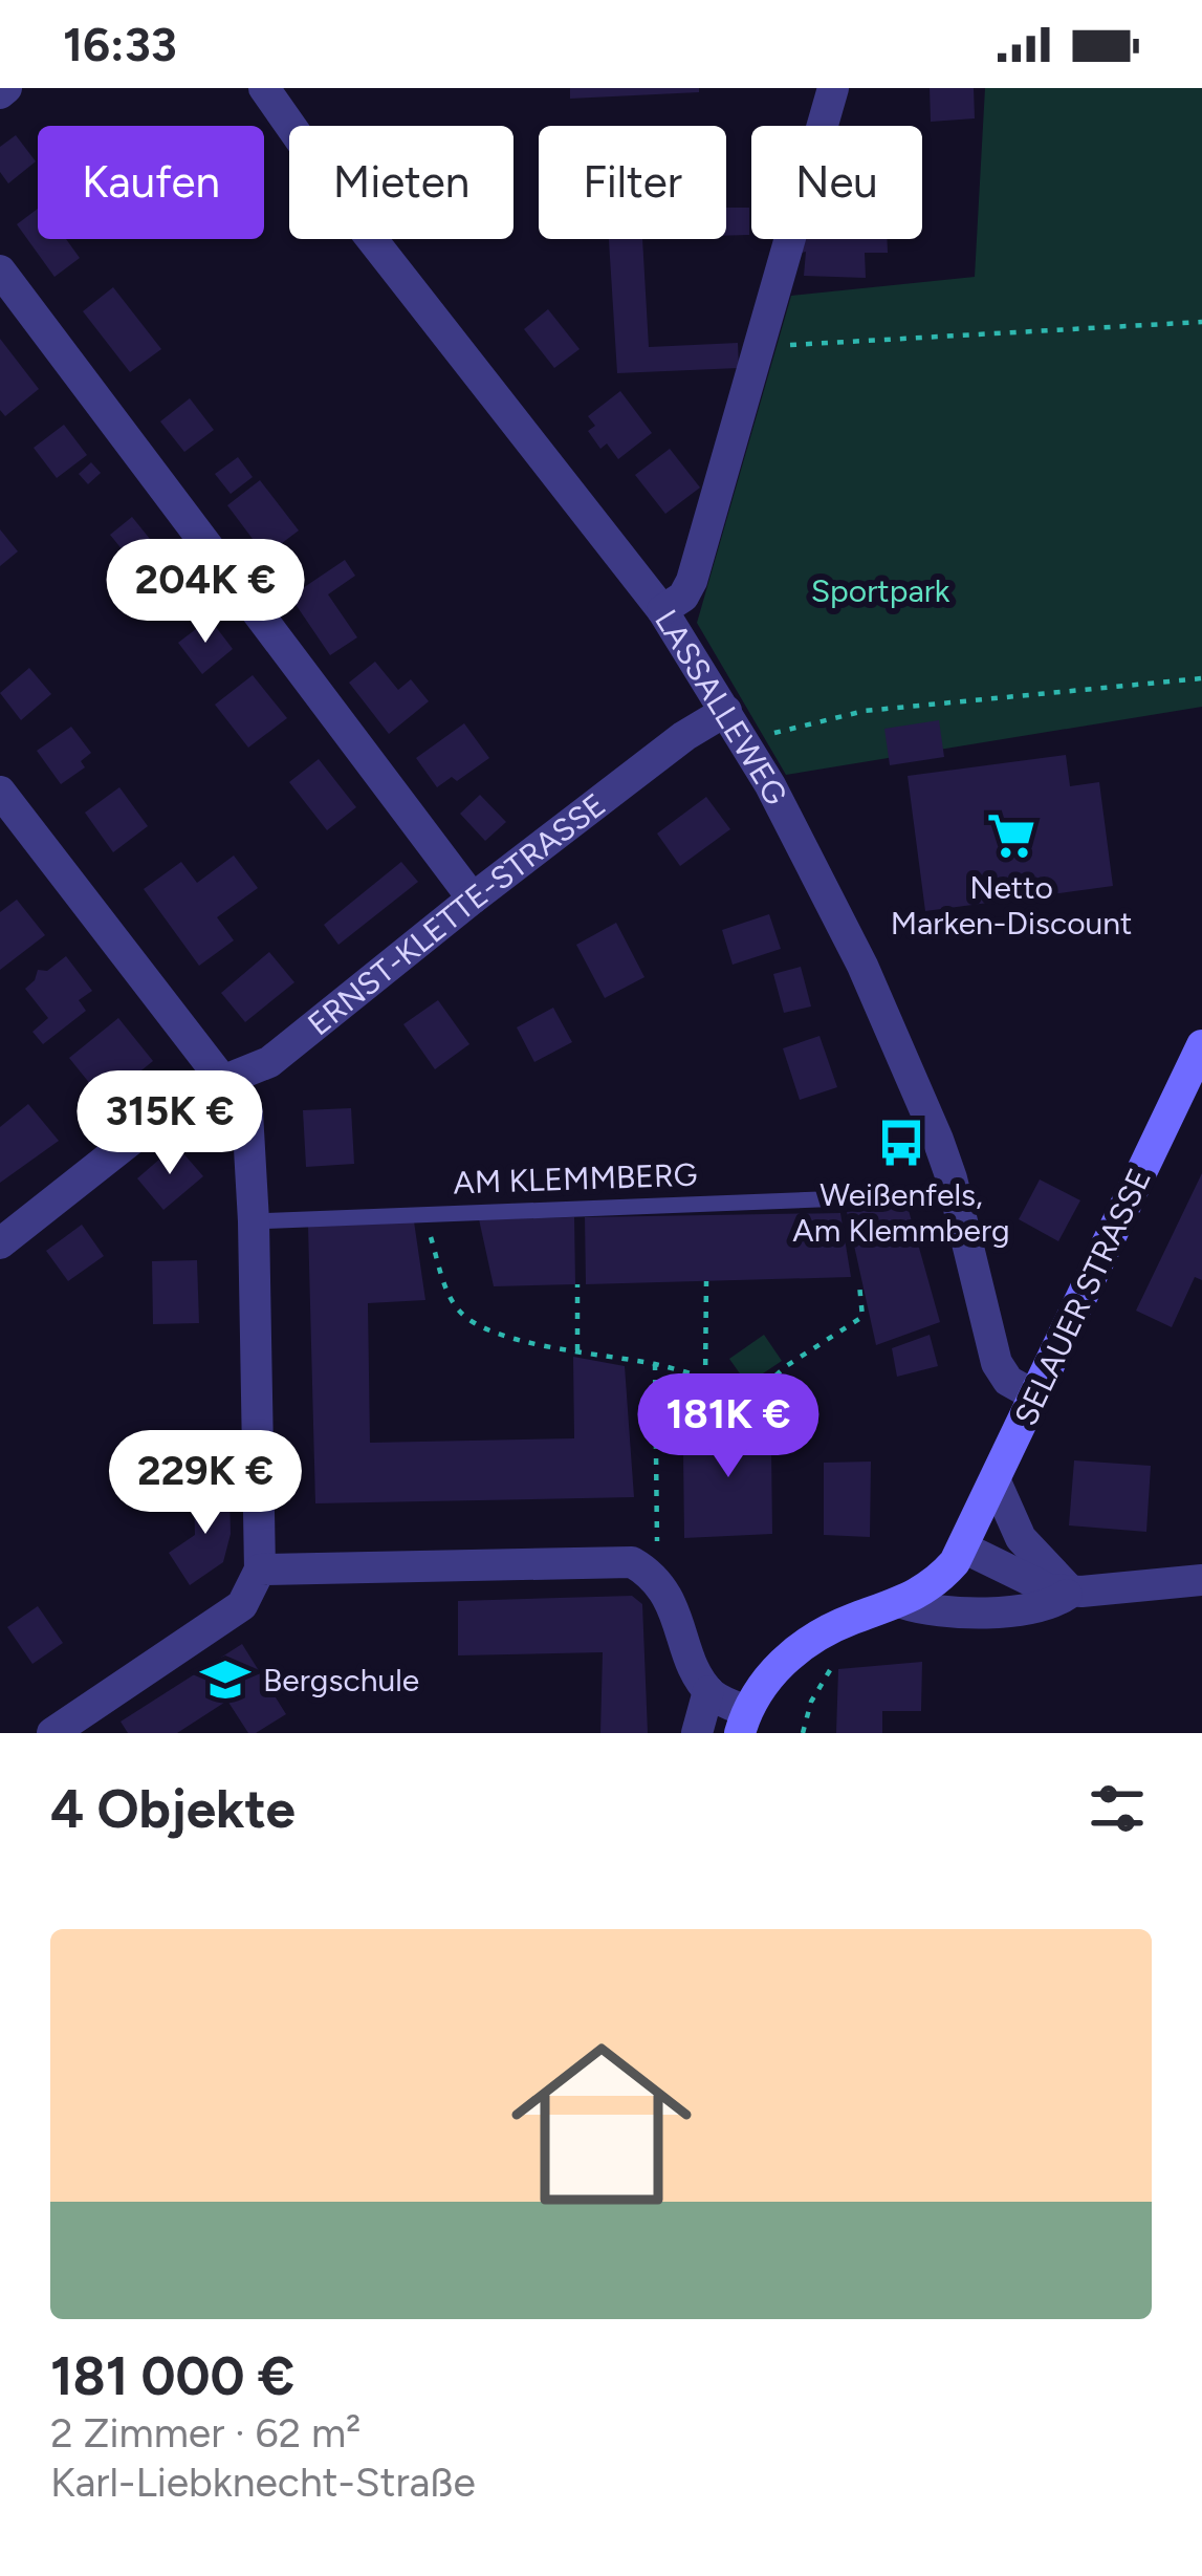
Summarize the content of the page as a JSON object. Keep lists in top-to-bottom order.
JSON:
{
  "streets": {
    "main road": ["SELAUER STRASSE"],
    "street": ["LASSALLEWEG", "ERNST-KLETTE-STRASSE"],
    "lane": ["AM KLEMMBERG"]
  },
  "crossings": [
    ["LASSALLEWEG", "ERNST-KLETTE-STRASSE"],
    ["LASSALLEWEG", "SELAUER STRASSE"]
  ],
  "parks": ["Sportpark"],
  "places": {
    "supermarket": ["Netto Marken-Discount"],
    "bus stop": ["Weißenfels, Am Klemmberg"],
    "school or university": ["Bergschule"]
  },
  "page": {
    "status": "16:33",
    "chip": [
      "Kaufen",
      "Mieten",
      "Filter",
      "Neu"
    ],
    "price": [
      "204K €",
      "315K €",
      "181K €",
      "229K €"
    ],
    "heading": "4 Objekte",
    "list": [
      {
        "name": "181 000 €",
        "note": "2 Zimmer · 62 m² · Karl-Liebknecht-Straße"
      }
    ]
  }
}
